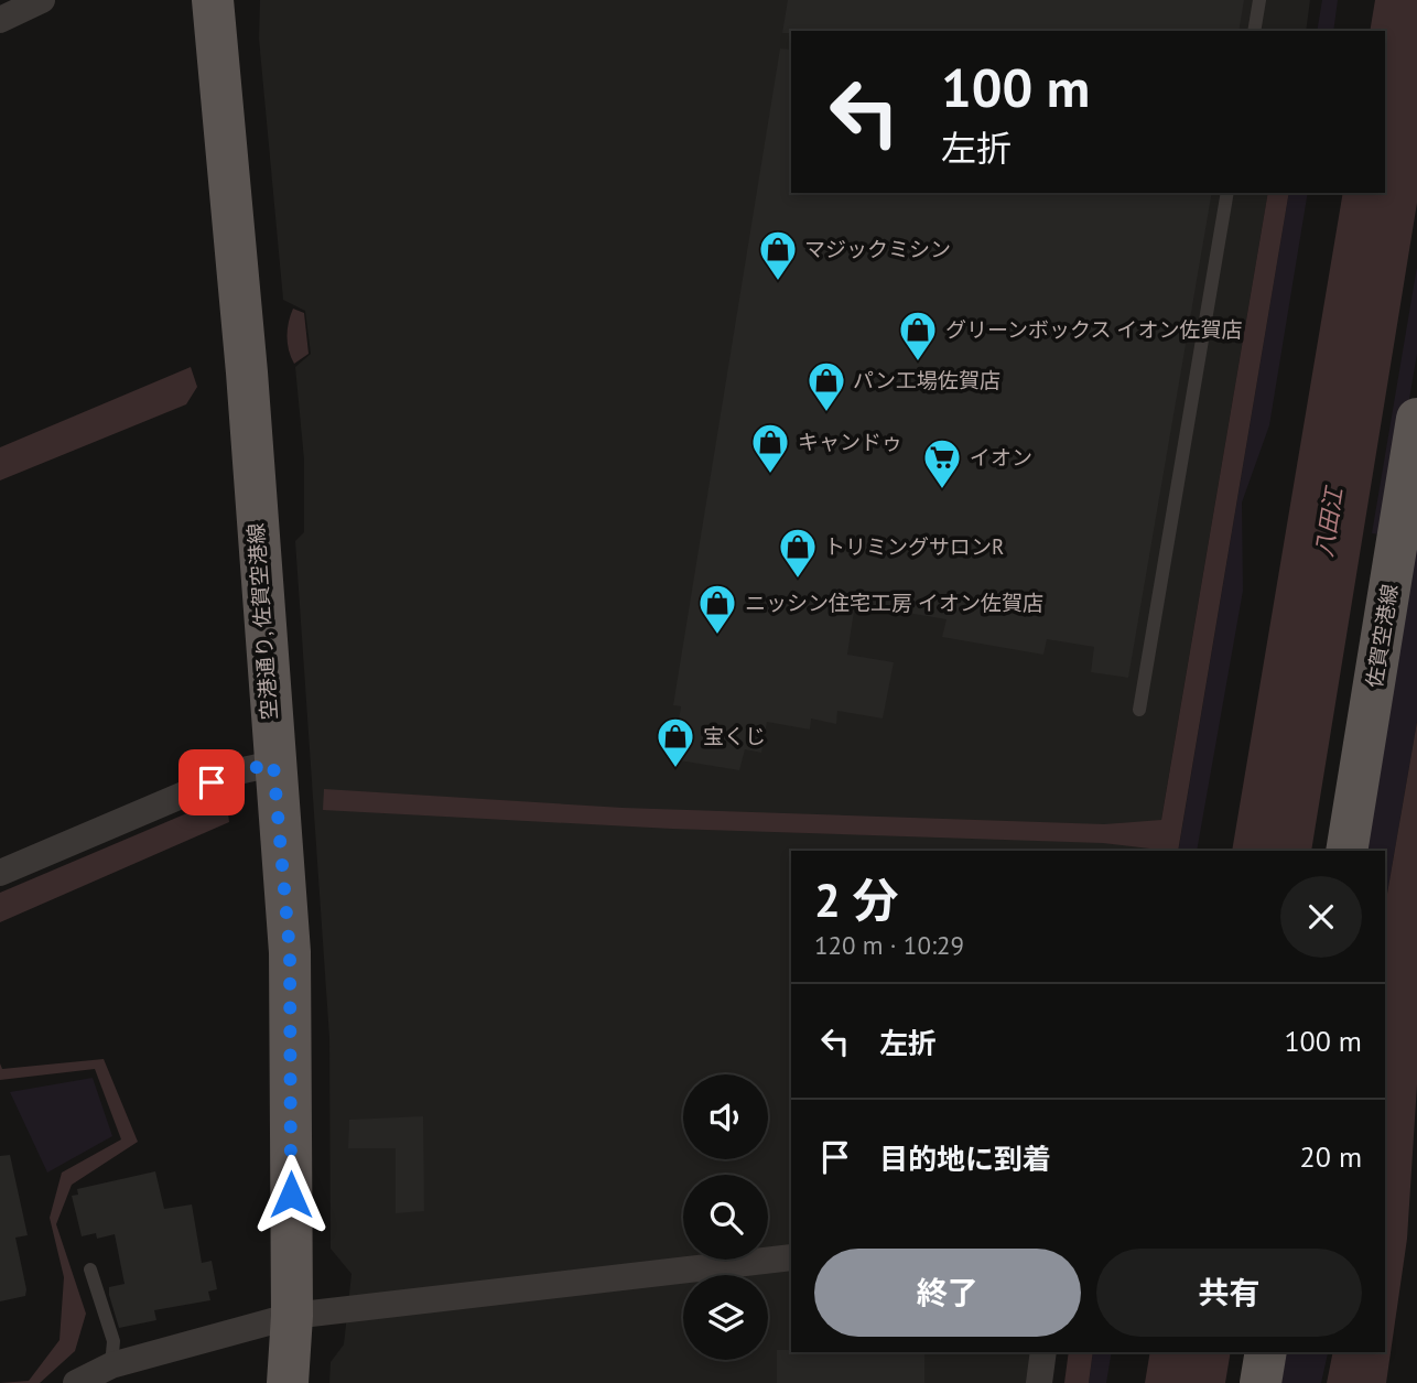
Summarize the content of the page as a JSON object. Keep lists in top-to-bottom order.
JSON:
{
  "streets": {
    "main road": ["空港通り, 佐賀空港線", "佐賀空港線"]
  },
  "water": ["八田江"],
  "places": {
    "shop": [
      "マジックミシン",
      "グリーンボックス イオン佐賀店",
      "パン工場佐賀店",
      "キャンドゥ",
      "トリミングサロンR",
      "ニッシン住宅工房 イオン佐賀店",
      "宝くじ"
    ],
    "supermarket": ["イオン"]
  },
  "page": {
    "turn": ["100 m", "左折"],
    "heading": ["2 分", "120 m · 10:29"],
    "list": [
      {
        "name": "左折",
        "value": "100 m"
      },
      {
        "name": "目的地に到着",
        "value": "20 m"
      }
    ],
    "buttons": ["終了", "共有"]
  }
}
